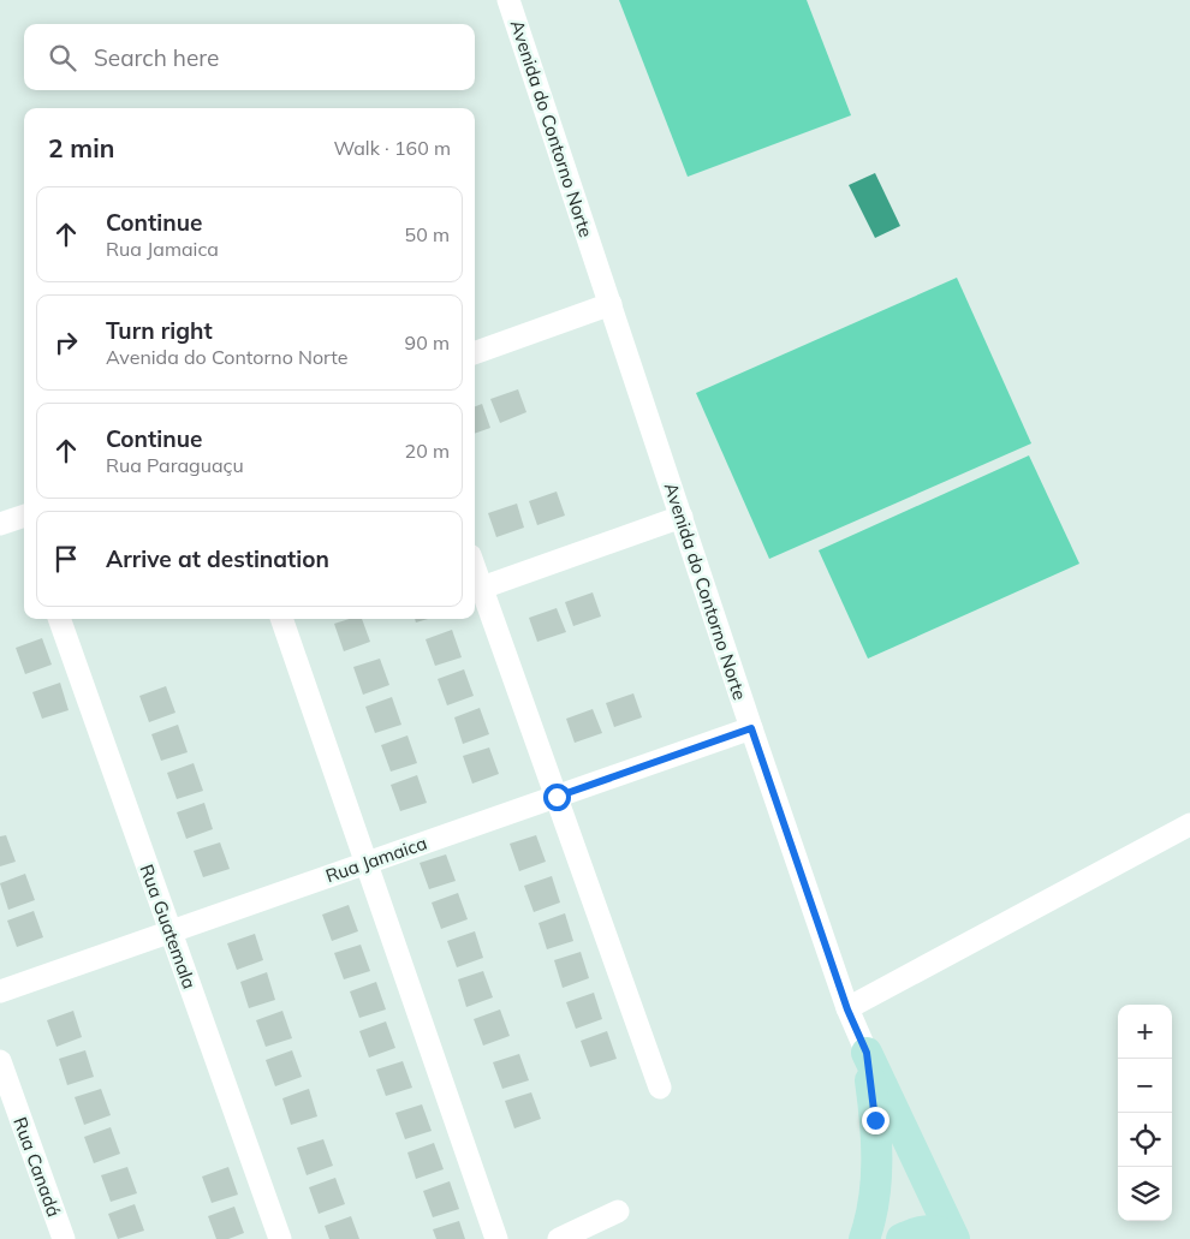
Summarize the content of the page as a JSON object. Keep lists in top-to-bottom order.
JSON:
{
  "streets": {
    "street": [
      "Avenida do Contorno Norte",
      "Rua Jamaica",
      "Rua Guatemala",
      "Rua Canadá"
    ]
  },
  "crossings": [
    ["Avenida do Contorno Norte", "Rua Jamaica"],
    ["Rua Jamaica", "Rua Guatemala"]
  ],
  "page": {
    "search": "Search here",
    "heading": ["2 min", "Walk · 160 m"],
    "list": [
      ["Continue", "Rua Jamaica", "50 m"],
      ["Turn right", "Avenida do Contorno Norte", "90 m"],
      ["Continue", "Rua Paraguaçu", "20 m"],
      "Arrive at destination"
    ],
    "map_buttons": ["+", "−"]
  }
}
